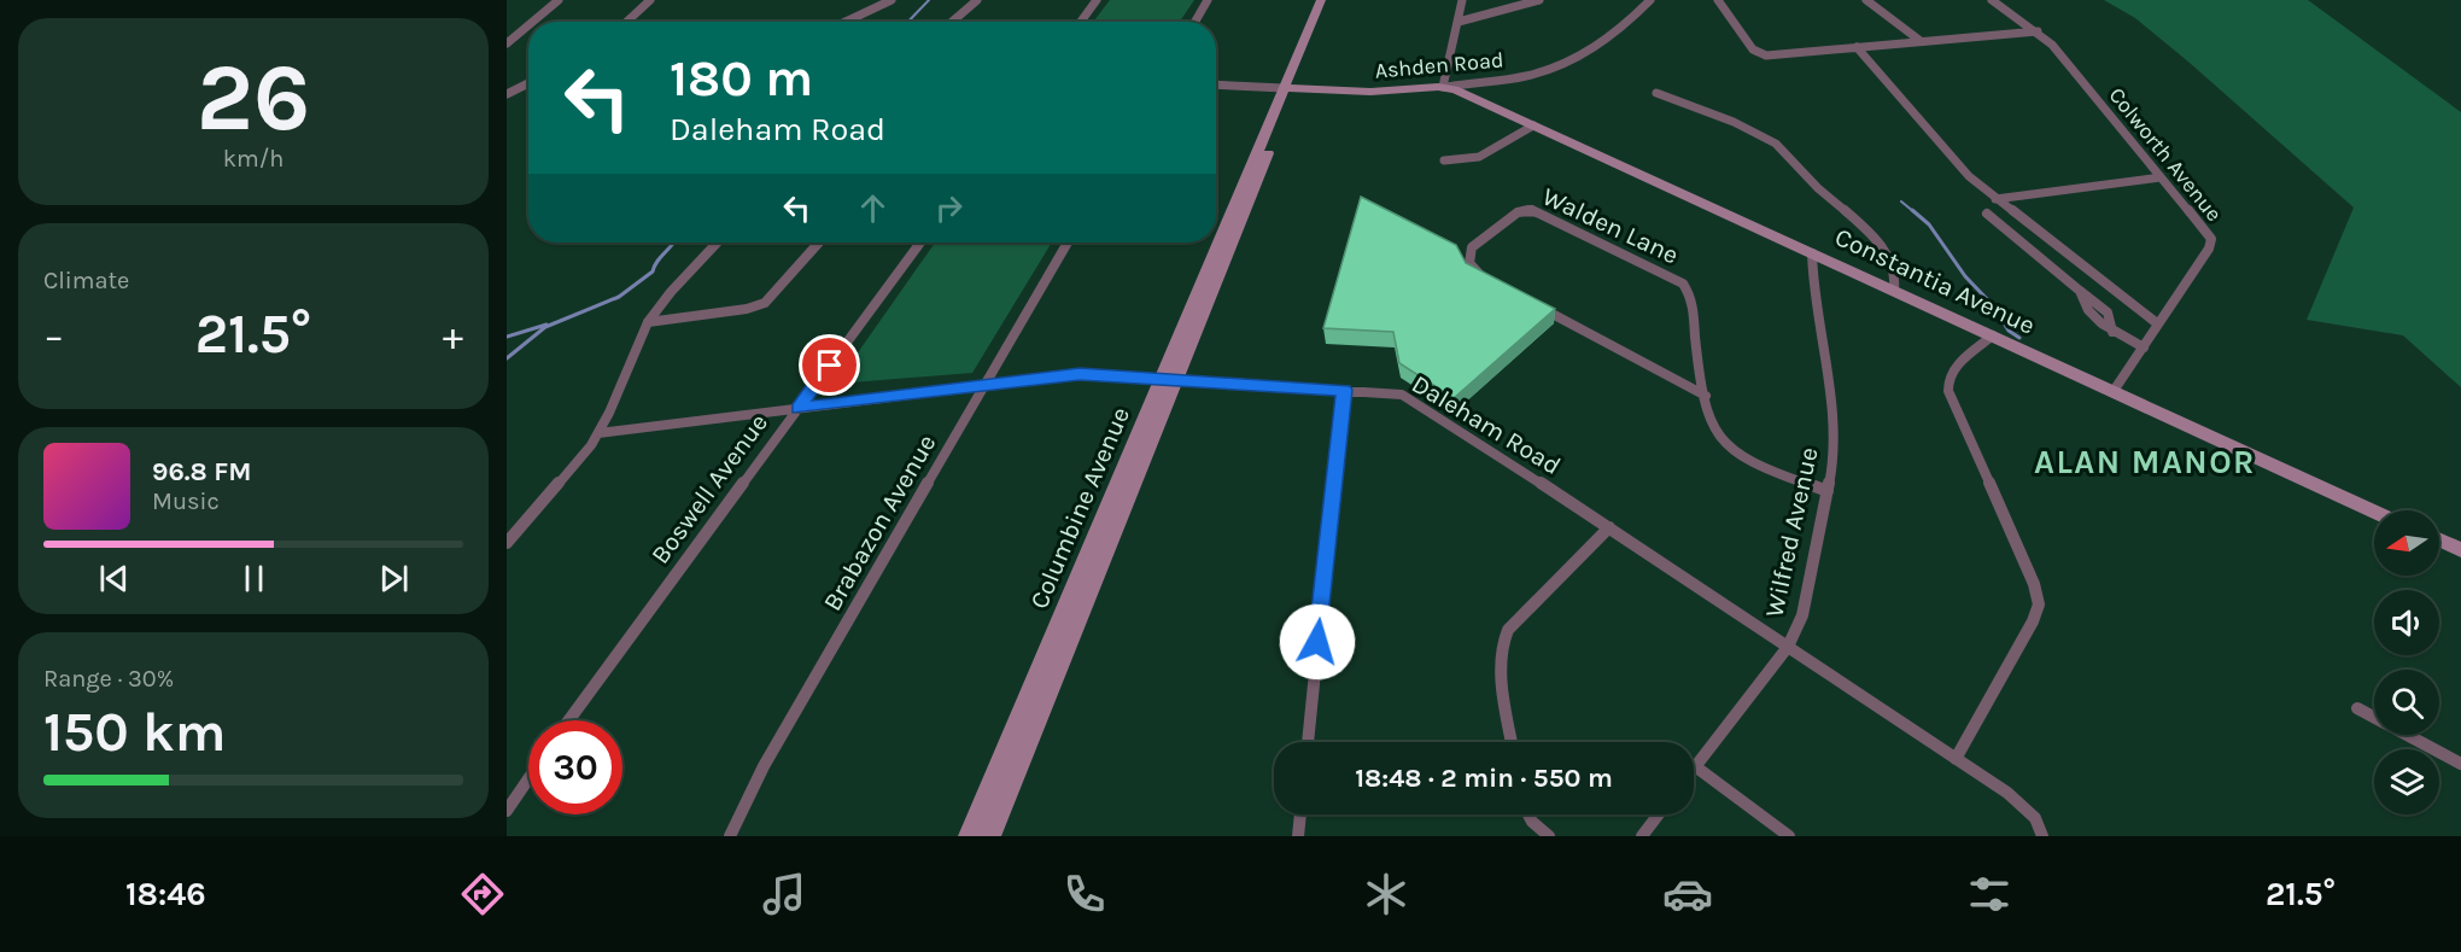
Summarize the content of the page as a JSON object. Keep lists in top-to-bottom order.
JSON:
{
  "streets": {
    "main road": ["Ashden Road", "Constantia Avenue", "Columbine Avenue"],
    "street": [
      "Colworth Avenue",
      "Walden Lane",
      "Daleham Road",
      "Boswell Avenue",
      "Brabazon Avenue",
      "Wilfred Avenue"
    ]
  },
  "crossings": [
    ["Ashden Road", "Constantia Avenue"],
    ["Ashden Road", "Columbine Avenue"],
    ["Colworth Avenue", "Constantia Avenue"],
    ["Walden Lane", "Wilfred Avenue"],
    ["Constantia Avenue", "Wilfred Avenue"],
    ["Daleham Road", "Boswell Avenue"],
    ["Daleham Road", "Columbine Avenue"],
    ["Daleham Road", "Brabazon Avenue"],
    ["Daleham Road", "Wilfred Avenue"]
  ],
  "districts": ["ALAN MANOR"],
  "north": "left",
  "page": {
    "tile": [
      ["26", "km/h"],
      "Climate",
      ["Range · 30%", "150 km"]
    ],
    "turn": ["180 m", "Daleham Road"],
    "heat": ["−", "21.5°", "+"],
    "song": ["96.8 FM", "Music"],
    "limit": "30",
    "trip": "18:48 · 2 min · 550 m",
    "tabs": ["18:46", "21.5°"]
  }
}
